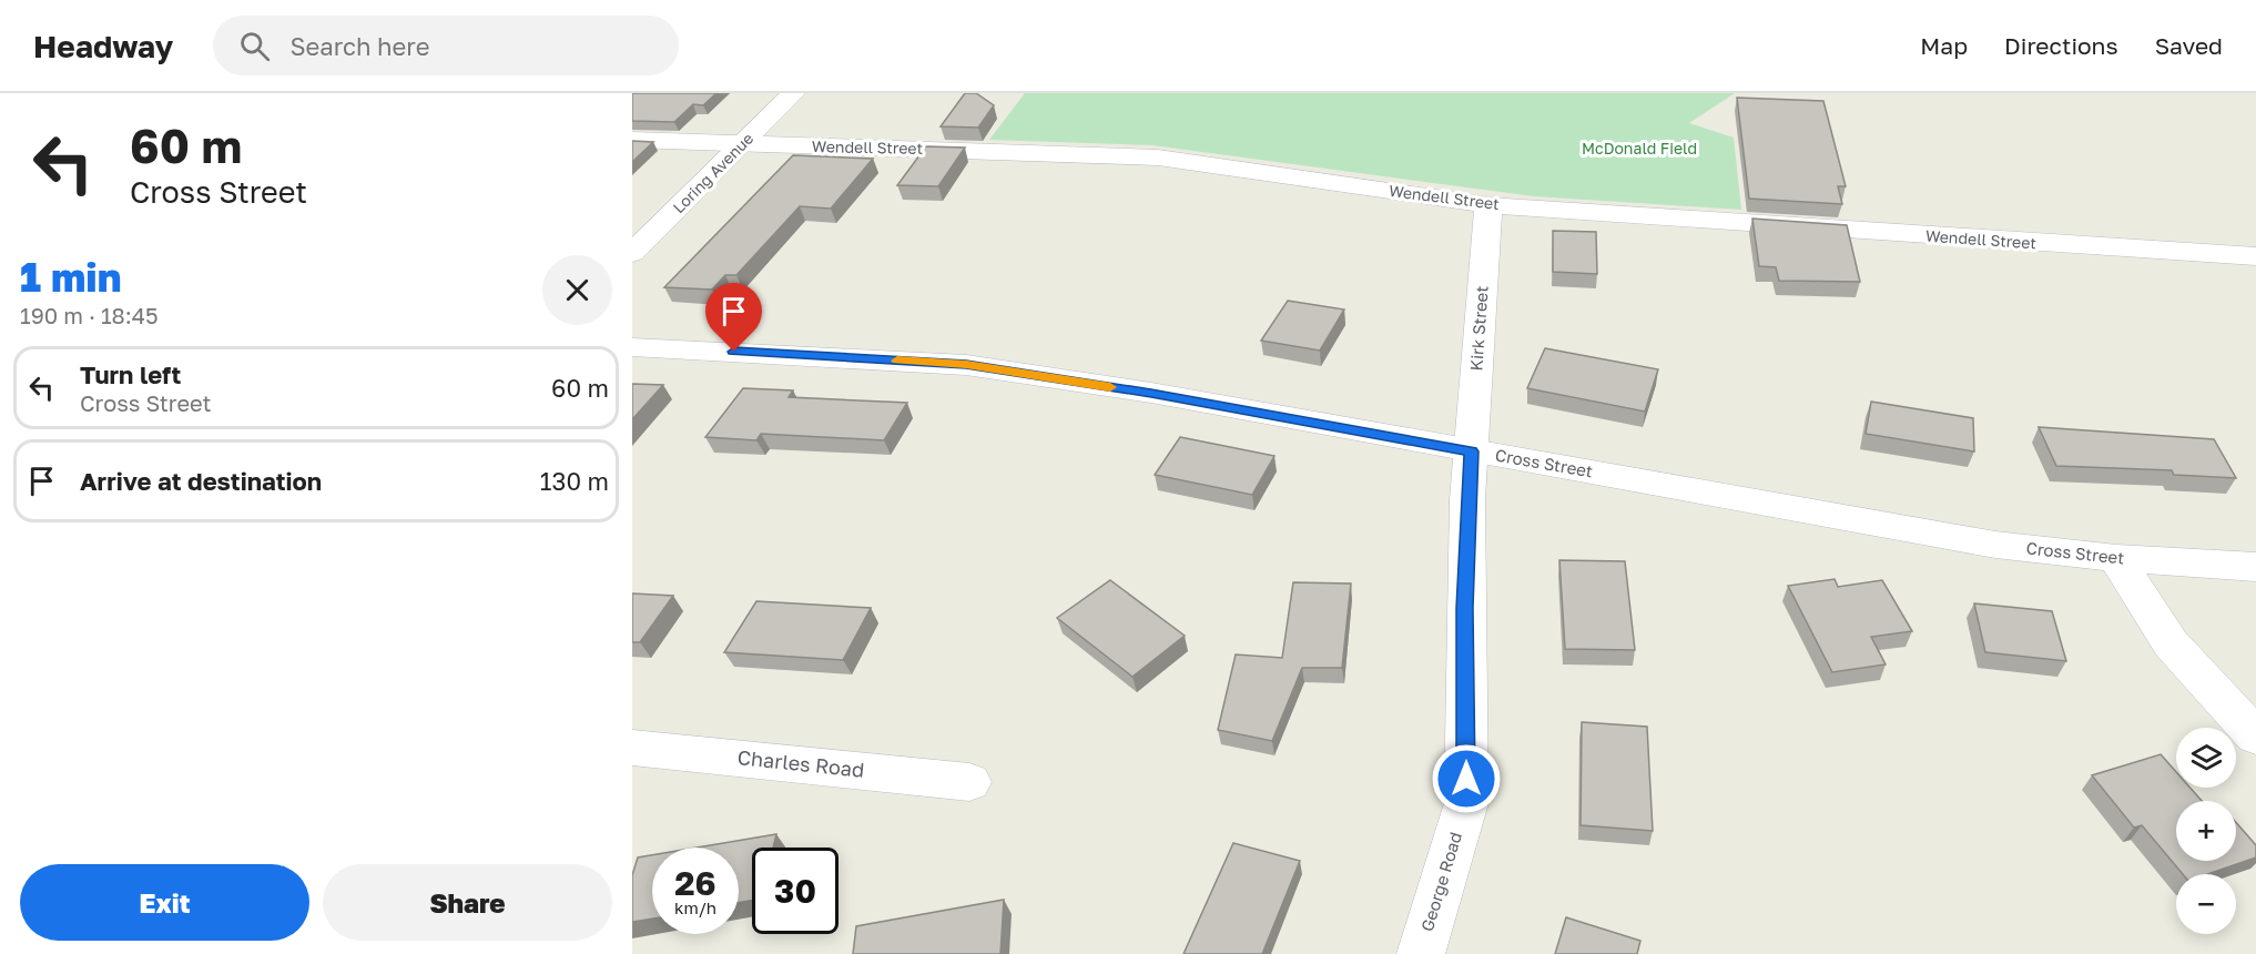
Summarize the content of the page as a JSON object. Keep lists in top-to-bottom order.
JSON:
{
  "streets": {
    "street": [
      "Wendell Street",
      "Loring Avenue",
      "Kirk Street",
      "Cross Street",
      "Charles Road",
      "George Road"
    ]
  },
  "crossings": [
    ["Wendell Street", "Loring Avenue"],
    ["Wendell Street", "Kirk Street"],
    ["Kirk Street", "Cross Street"],
    ["Kirk Street", "George Road"],
    ["Cross Street", "George Road"]
  ],
  "parks": ["McDonald Field"],
  "page": {
    "header": "Headway",
    "search": "Search here",
    "nav": ["Map", "Directions", "Saved"],
    "turn": ["60 m", "Cross Street"],
    "heading": ["1 min", "190 m · 18:45"],
    "list": [
      {
        "name": "Turn left",
        "note": "Cross Street",
        "value": "60 m"
      },
      {
        "name": "Arrive at destination",
        "value": "130 m"
      }
    ],
    "map_buttons": ["+", "−"],
    "speed": "26 km/h",
    "limit": "30",
    "buttons": ["Exit", "Share"]
  }
}
